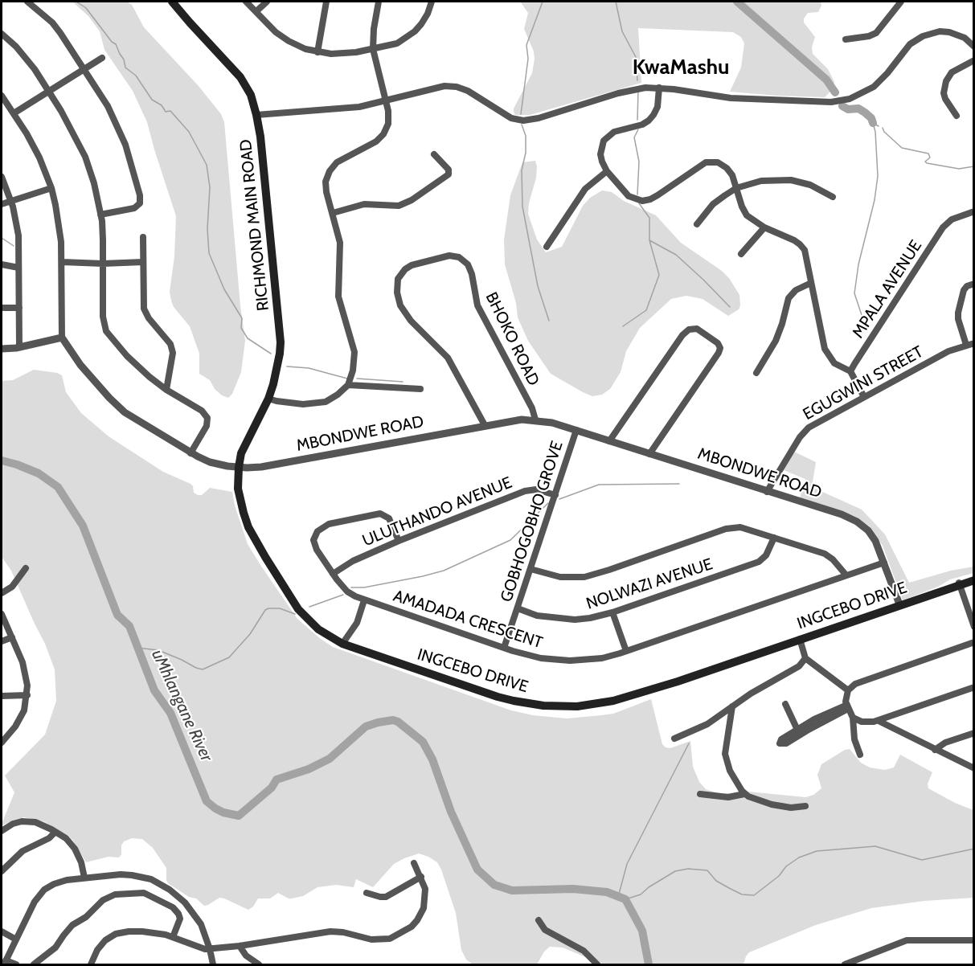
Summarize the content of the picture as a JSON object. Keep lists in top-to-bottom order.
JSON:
{
  "streets": {
    "main road": ["RICHMOND MAIN ROAD", "INGCEBO DRIVE"],
    "street": [
      "MPALA AVENUE",
      "BHOKO ROAD",
      "EGUGWINI STREET",
      "MBONDWE ROAD",
      "ULUTHANDO AVENUE",
      "GOBHOGOBHO GROVE",
      "NOLWAZI AVENUE",
      "AMADADA CRESCENT"
    ]
  },
  "crossings": [
    ["RICHMOND MAIN ROAD", "MBONDWE ROAD"],
    ["RICHMOND MAIN ROAD", "INGCEBO DRIVE"],
    ["BHOKO ROAD", "MBONDWE ROAD"],
    ["EGUGWINI STREET", "MBONDWE ROAD"],
    ["MBONDWE ROAD", "GOBHOGOBHO GROVE"],
    ["MBONDWE ROAD", "INGCEBO DRIVE"],
    ["MBONDWE ROAD", "AMADADA CRESCENT"],
    ["ULUTHANDO AVENUE", "GOBHOGOBHO GROVE"],
    ["ULUTHANDO AVENUE", "AMADADA CRESCENT"],
    ["GOBHOGOBHO GROVE", "NOLWAZI AVENUE"],
    ["GOBHOGOBHO GROVE", "AMADADA CRESCENT"]
  ],
  "districts": ["KwaMashu"],
  "water": ["uMhlangane River"]
}
